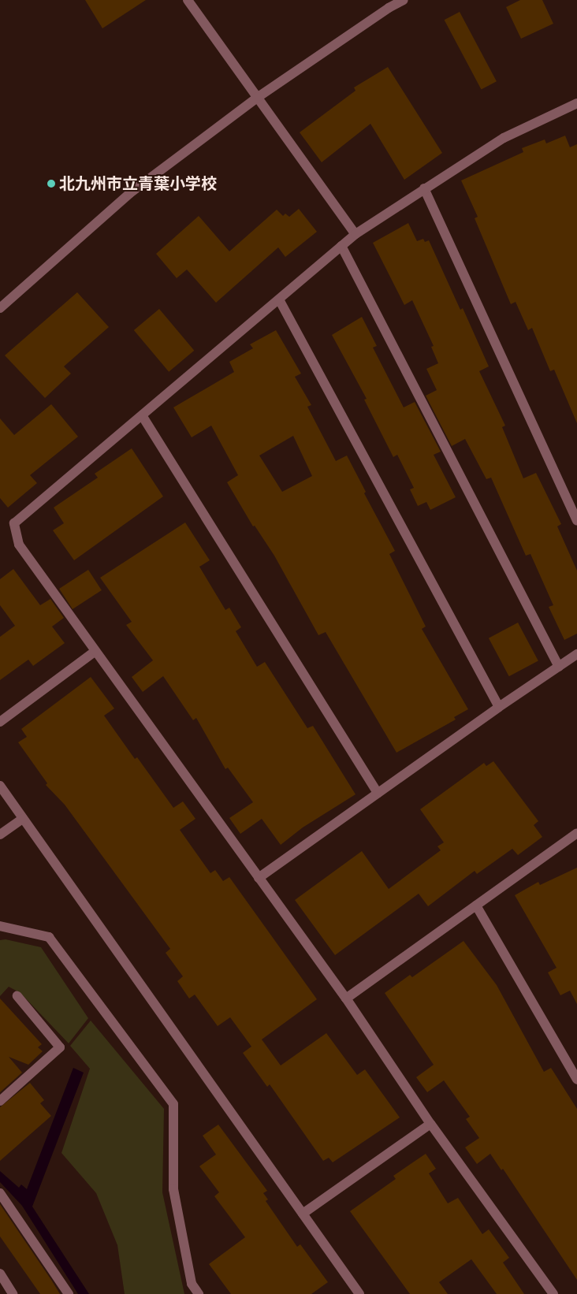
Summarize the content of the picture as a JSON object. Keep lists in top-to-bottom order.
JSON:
{
  "places": ["北九州市立青葉小学校"]
}
